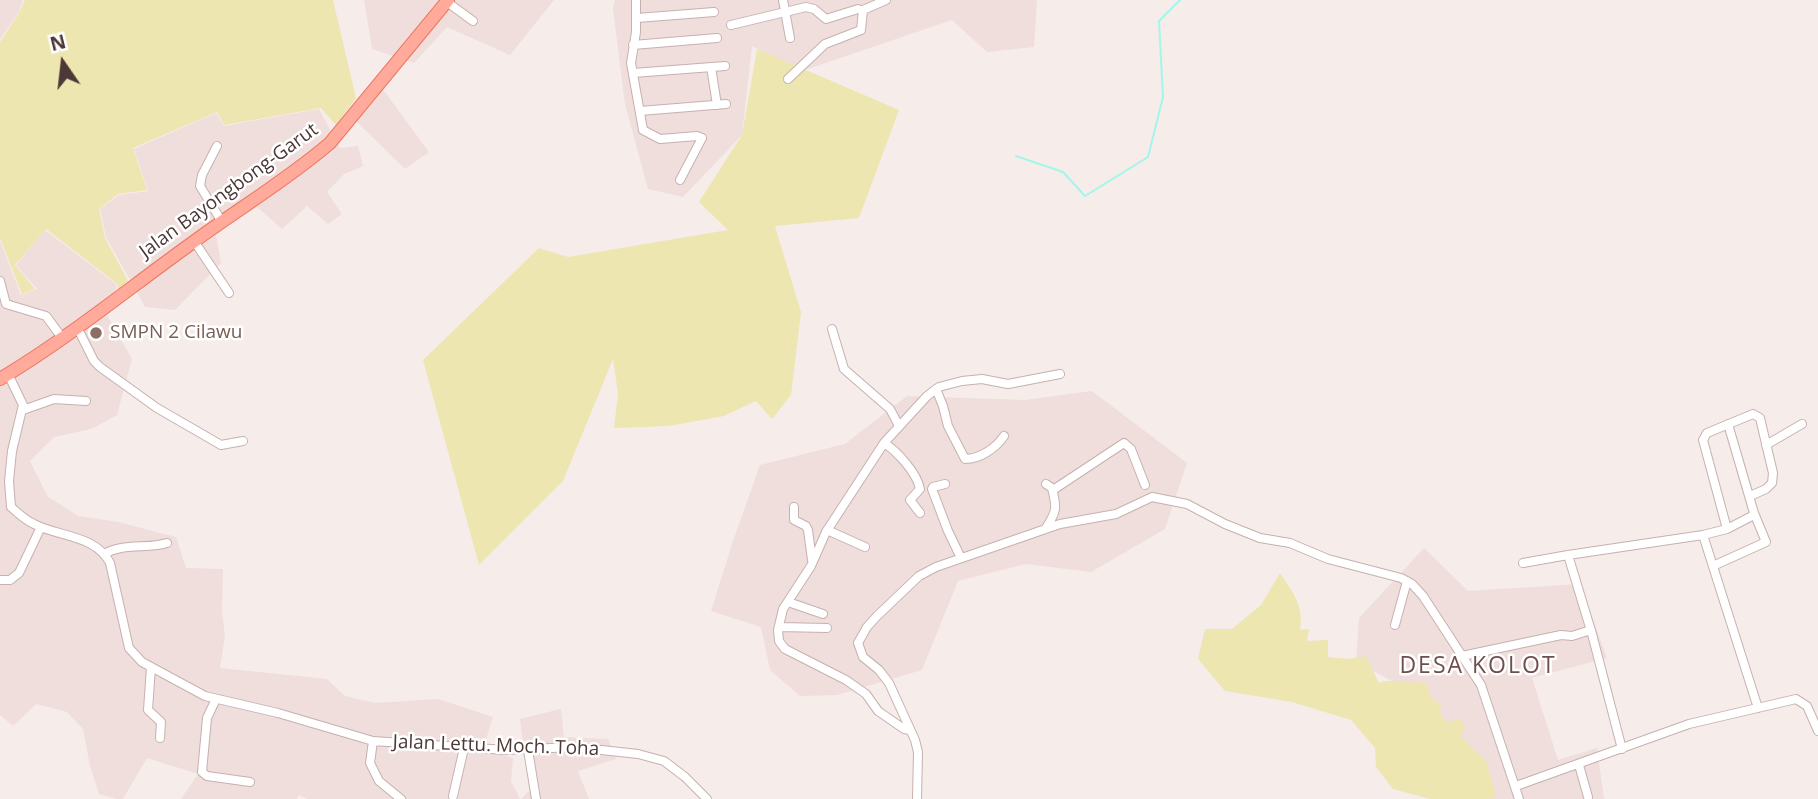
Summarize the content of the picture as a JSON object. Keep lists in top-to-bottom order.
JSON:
{
  "streets": {
    "main road": ["Jalan Bayongbong-Garut"],
    "street": ["Jalan Lettu. Moch. Toha"]
  },
  "districts": ["DESA KOLOT"],
  "places": ["SMPN 2 Cilawu"],
  "north": "top"
}
